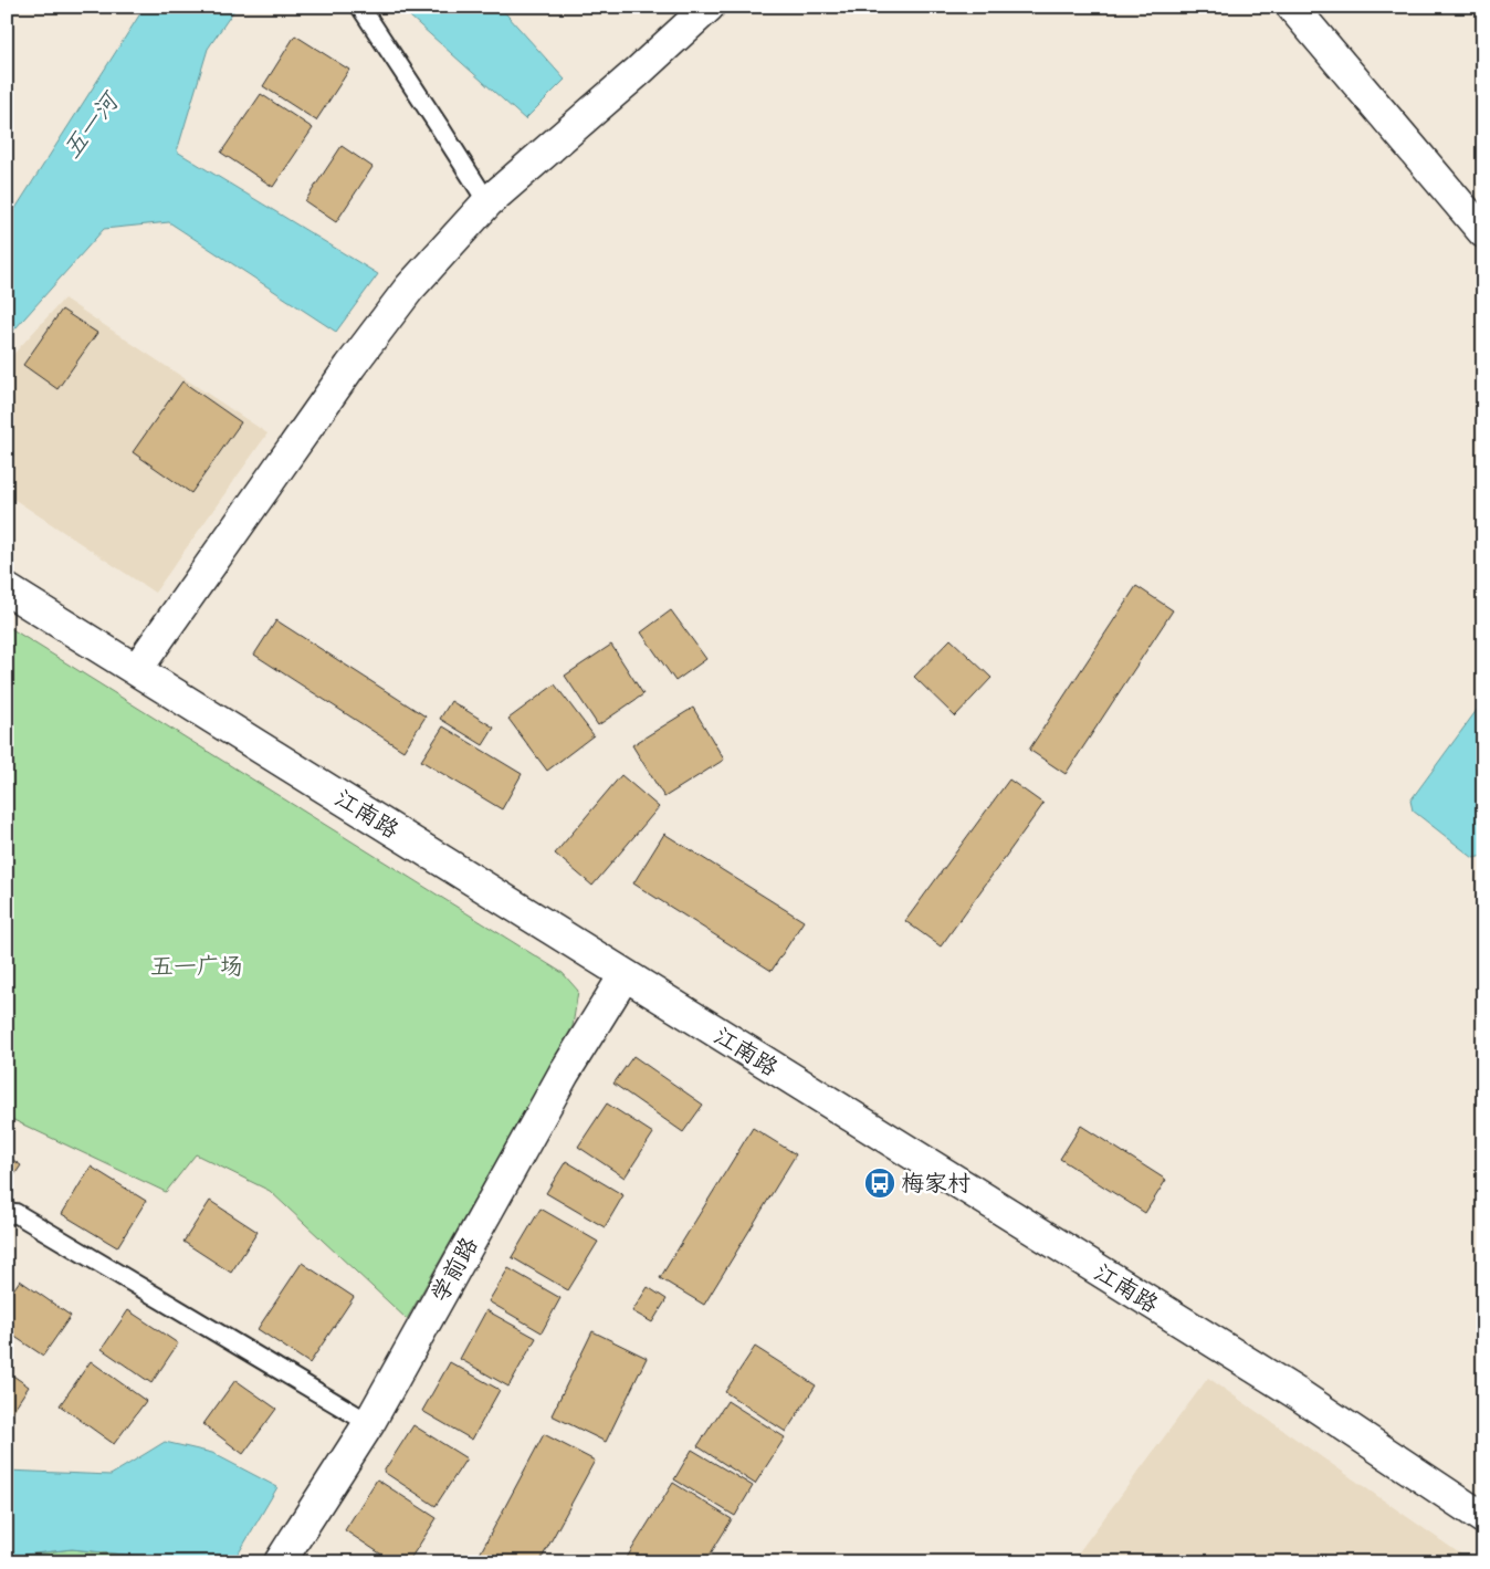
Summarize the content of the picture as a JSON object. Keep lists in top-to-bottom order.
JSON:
{
  "streets": {
    "street": ["江南路", "学前路"]
  },
  "crossings": [
    ["江南路", "学前路"]
  ],
  "water": ["五一河"],
  "parks": ["五一广场"],
  "places": {
    "bus stop": ["梅家村"]
  }
}
